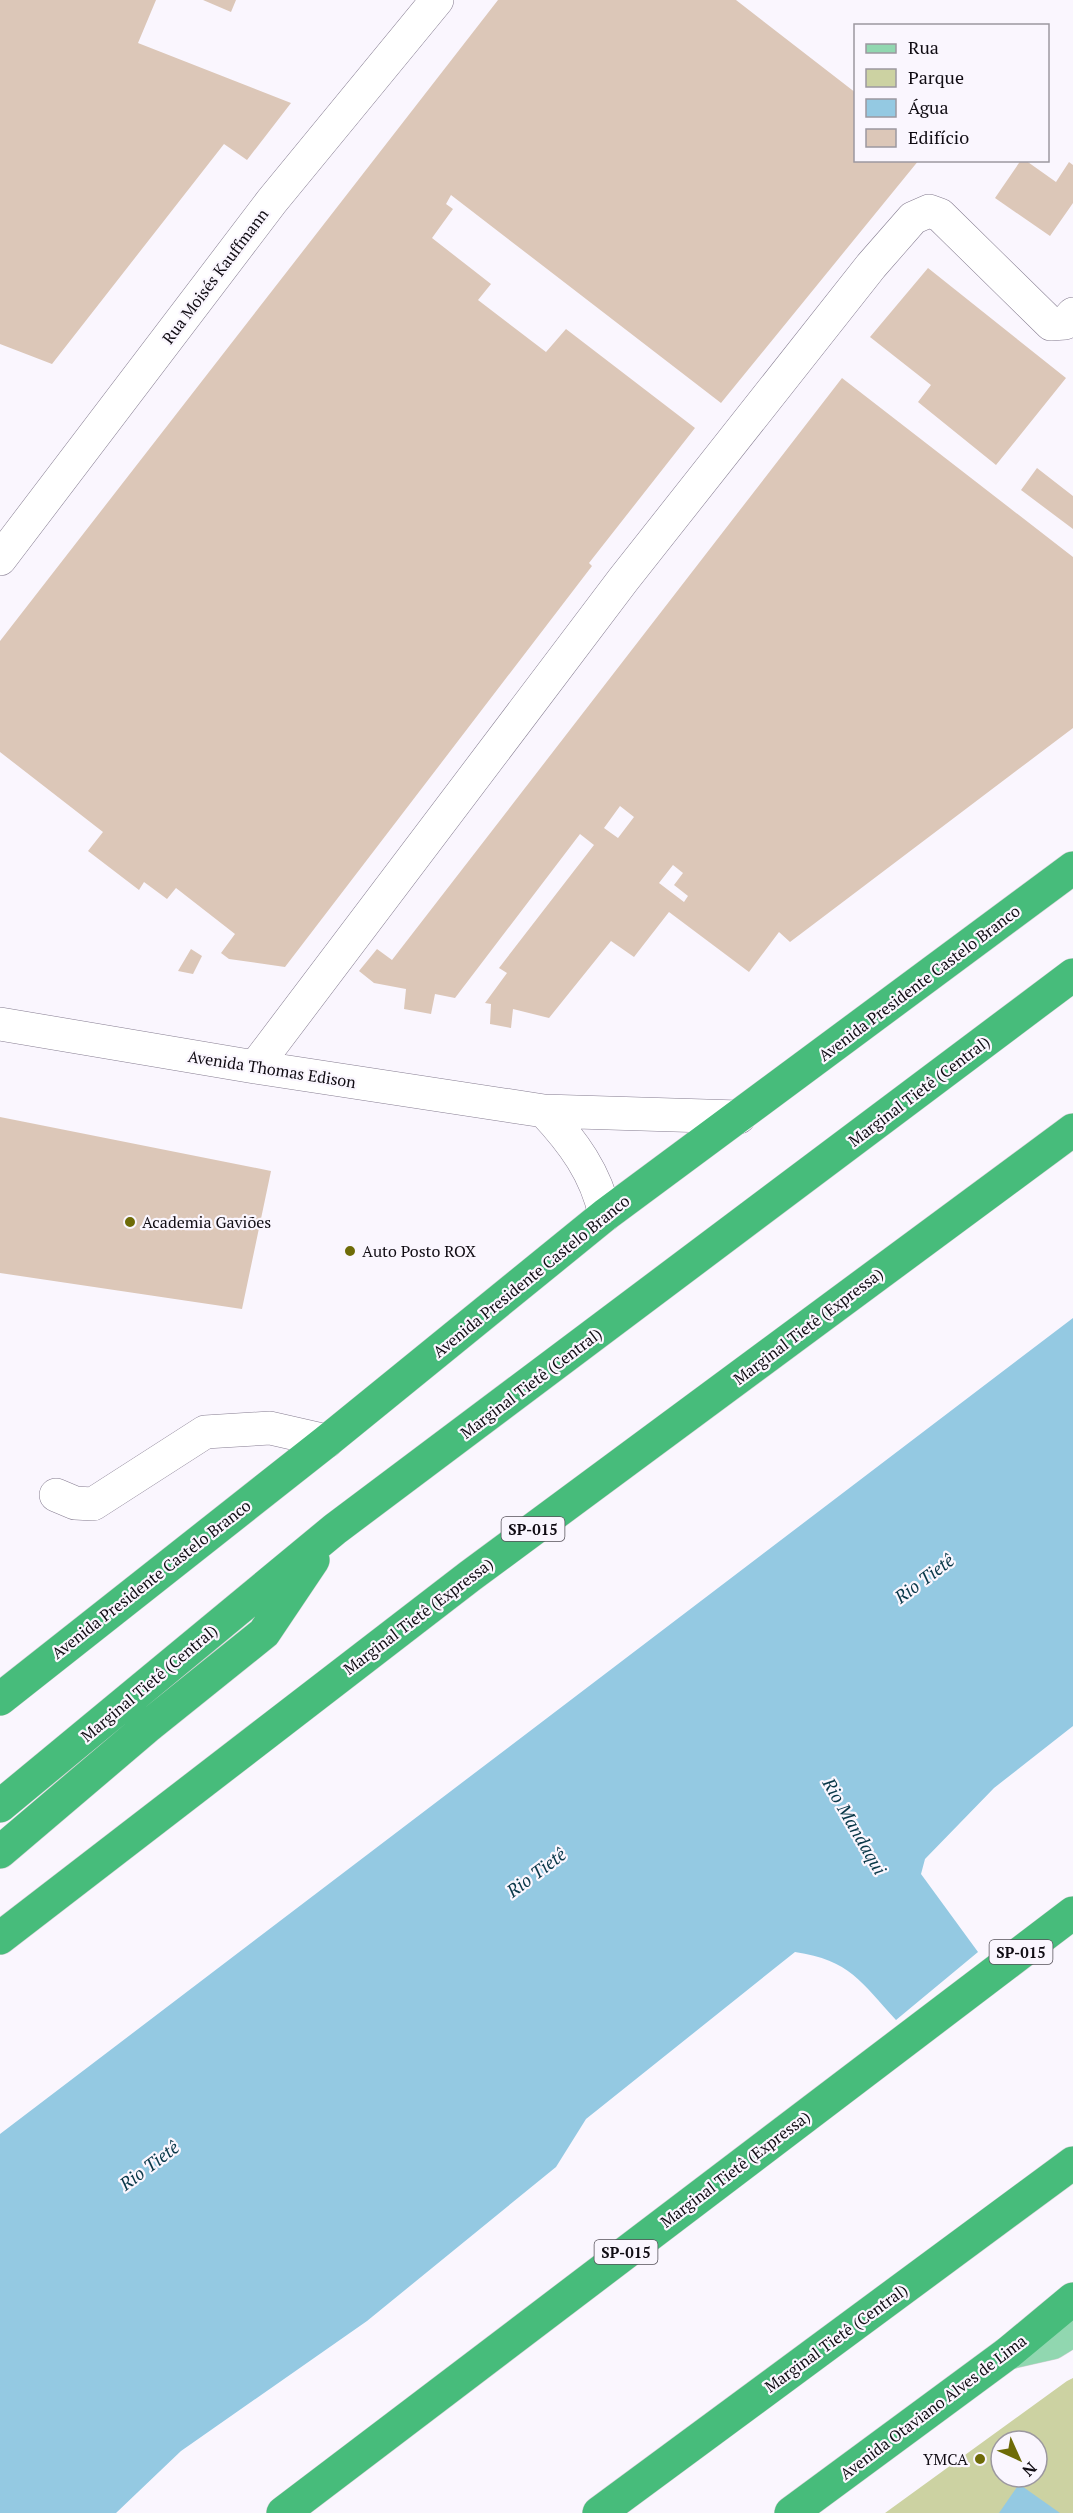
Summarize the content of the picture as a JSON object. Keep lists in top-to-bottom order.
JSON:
{
  "streets": {
    "highway": [
      "Avenida Presidente Castelo Branco",
      "Marginal Tietê (Central)",
      "Marginal Tietê (Expressa)",
      "SP-015",
      "Avenida Otaviano Alves de Lima"
    ],
    "street": ["Rua Moisés Kauffmann", "Avenida Thomas Edison"]
  },
  "crossings": [
    ["Avenida Presidente Castelo Branco", "Avenida Thomas Edison"]
  ],
  "water": ["Rio Tietê", "Rio Mandaqui"],
  "places": ["Academia Gaviões", "Auto Posto ROX", "YMCA"],
  "legend": [
    "Rua",
    "Parque",
    "Água",
    "Edifício"
  ],
  "north": "bottom right"
}
